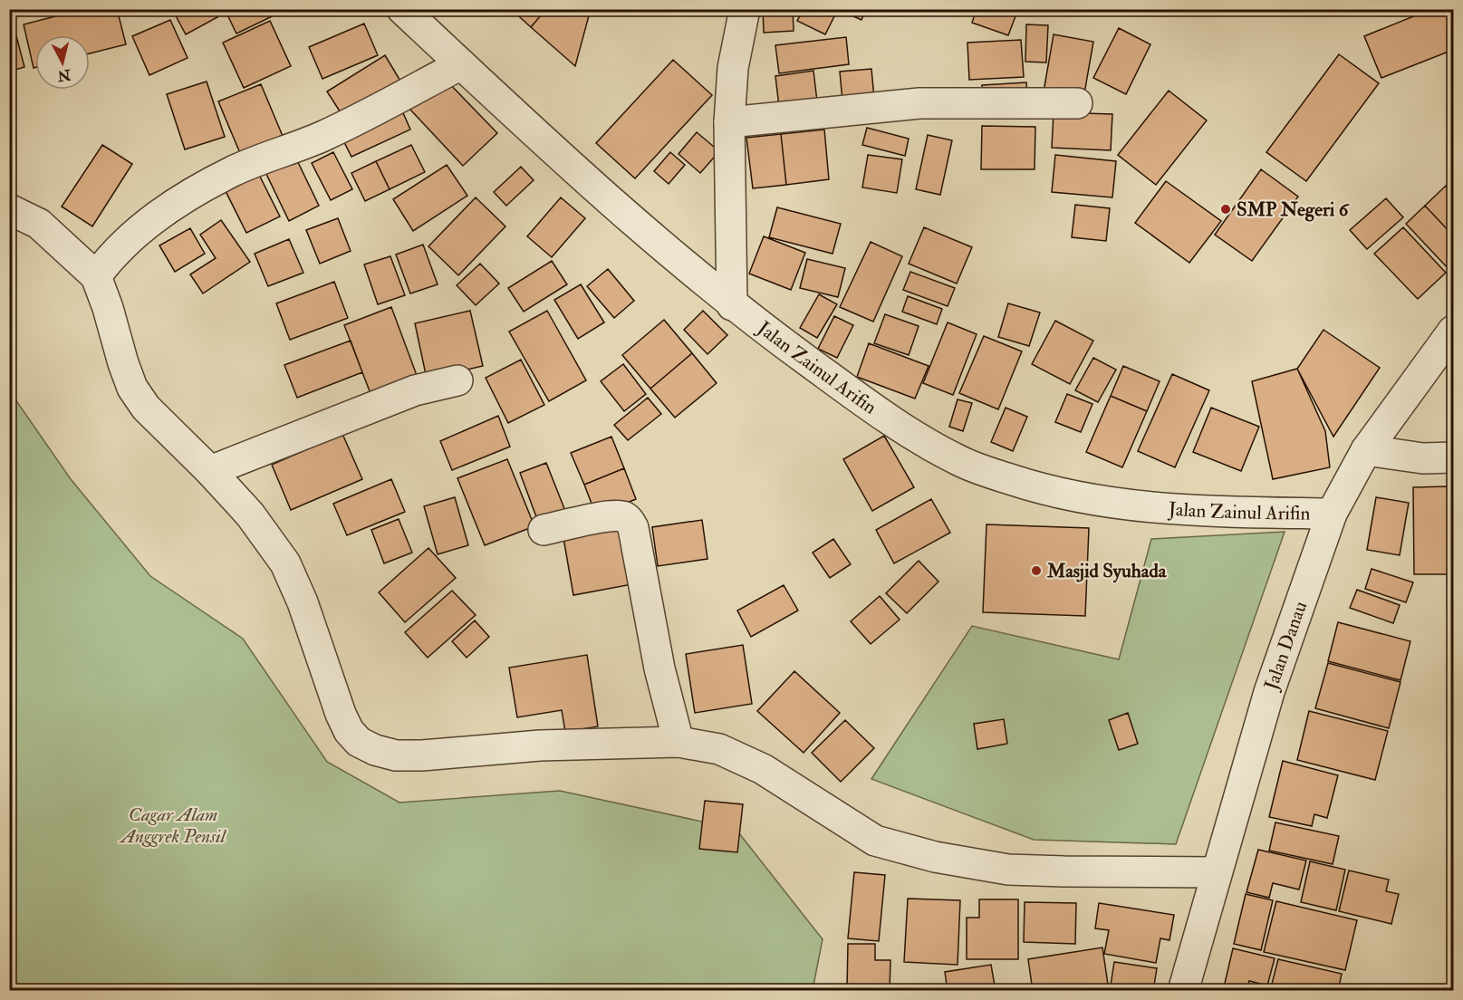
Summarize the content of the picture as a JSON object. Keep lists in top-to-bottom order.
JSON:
{
  "streets": {
    "street": ["Jalan Zainul Arifin", "Jalan Danau"]
  },
  "crossings": [
    ["Jalan Zainul Arifin", "Jalan Danau"]
  ],
  "parks": ["Cagar Alam Anggrek Pensil"],
  "places": ["SMP Negeri 6", "Masjid Syuhada"],
  "north": "bottom"
}
